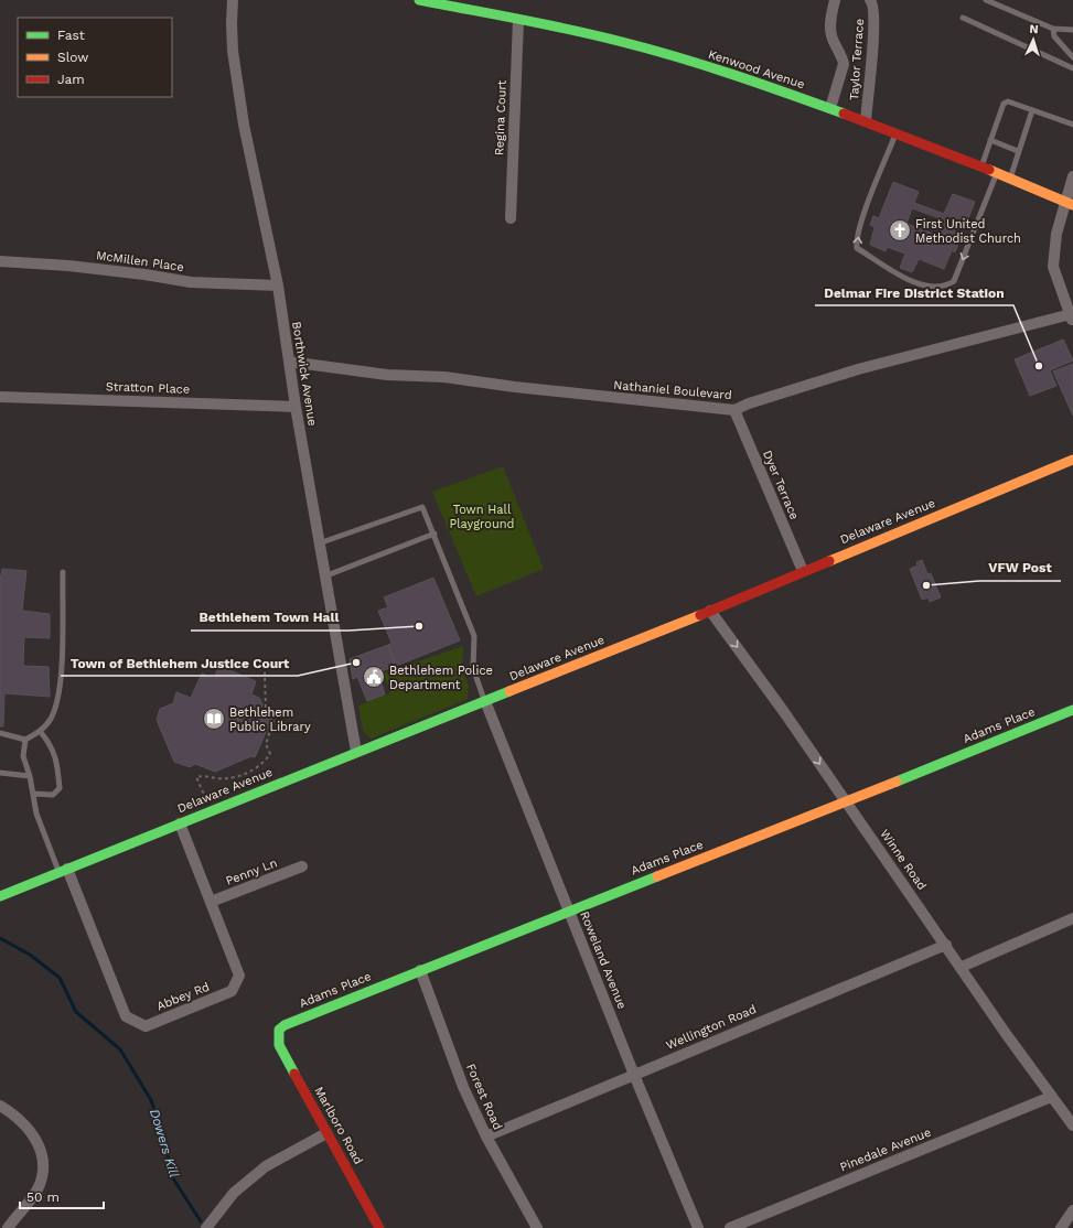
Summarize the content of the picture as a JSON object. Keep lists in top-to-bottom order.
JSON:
{
  "streets": {
    "main road": [
      "Kenwood Avenue",
      "Delaware Avenue",
      "Adams Place",
      "Marlboro Road"
    ],
    "street": [
      "Taylor Terrace",
      "Regina Court",
      "McMillen Place",
      "Borthwick Avenue",
      "Stratton Place",
      "Nathaniel Boulevard",
      "Dyer Terrace",
      "Winne Road",
      "Penny Ln",
      "Roweland Avenue",
      "Abbey Rd",
      "Wellington Road",
      "Forest Road",
      "Pinedale Avenue"
    ]
  },
  "crossings": [
    ["Taylor Terrace", "Kenwood Avenue"],
    ["Kenwood Avenue", "Regina Court"],
    ["McMillen Place", "Borthwick Avenue"],
    ["Borthwick Avenue", "Stratton Place"],
    ["Borthwick Avenue", "Nathaniel Boulevard"],
    ["Borthwick Avenue", "Delaware Avenue"],
    ["Nathaniel Boulevard", "Dyer Terrace"],
    ["Dyer Terrace", "Delaware Avenue"],
    ["Delaware Avenue", "Winne Road"],
    ["Delaware Avenue", "Roweland Avenue"],
    ["Delaware Avenue", "Abbey Rd"],
    ["Adams Place", "Winne Road"],
    ["Adams Place", "Roweland Avenue"],
    ["Adams Place", "Forest Road"],
    ["Adams Place", "Marlboro Road"],
    ["Winne Road", "Wellington Road"],
    ["Winne Road", "Pinedale Avenue"],
    ["Penny Ln", "Abbey Rd"],
    ["Roweland Avenue", "Wellington Road"],
    ["Wellington Road", "Forest Road"]
  ],
  "one_way": ["Winne Road"],
  "water": ["Dowers Kill"],
  "parks": ["Town Hall Playground"],
  "places": {
    "church": ["First United Methodist Church"],
    "other": [
      "Delmar Fire District Station",
      "VFW Post",
      "Bethlehem Town Hall",
      "Town of Bethlehem Justice Court"
    ],
    "public building": ["Bethlehem Police Department"],
    "library": ["Bethlehem Public Library"]
  },
  "legend": ["Fast", "Slow", "Jam"],
  "scale_bar": "50 m",
  "north": "top"
}
